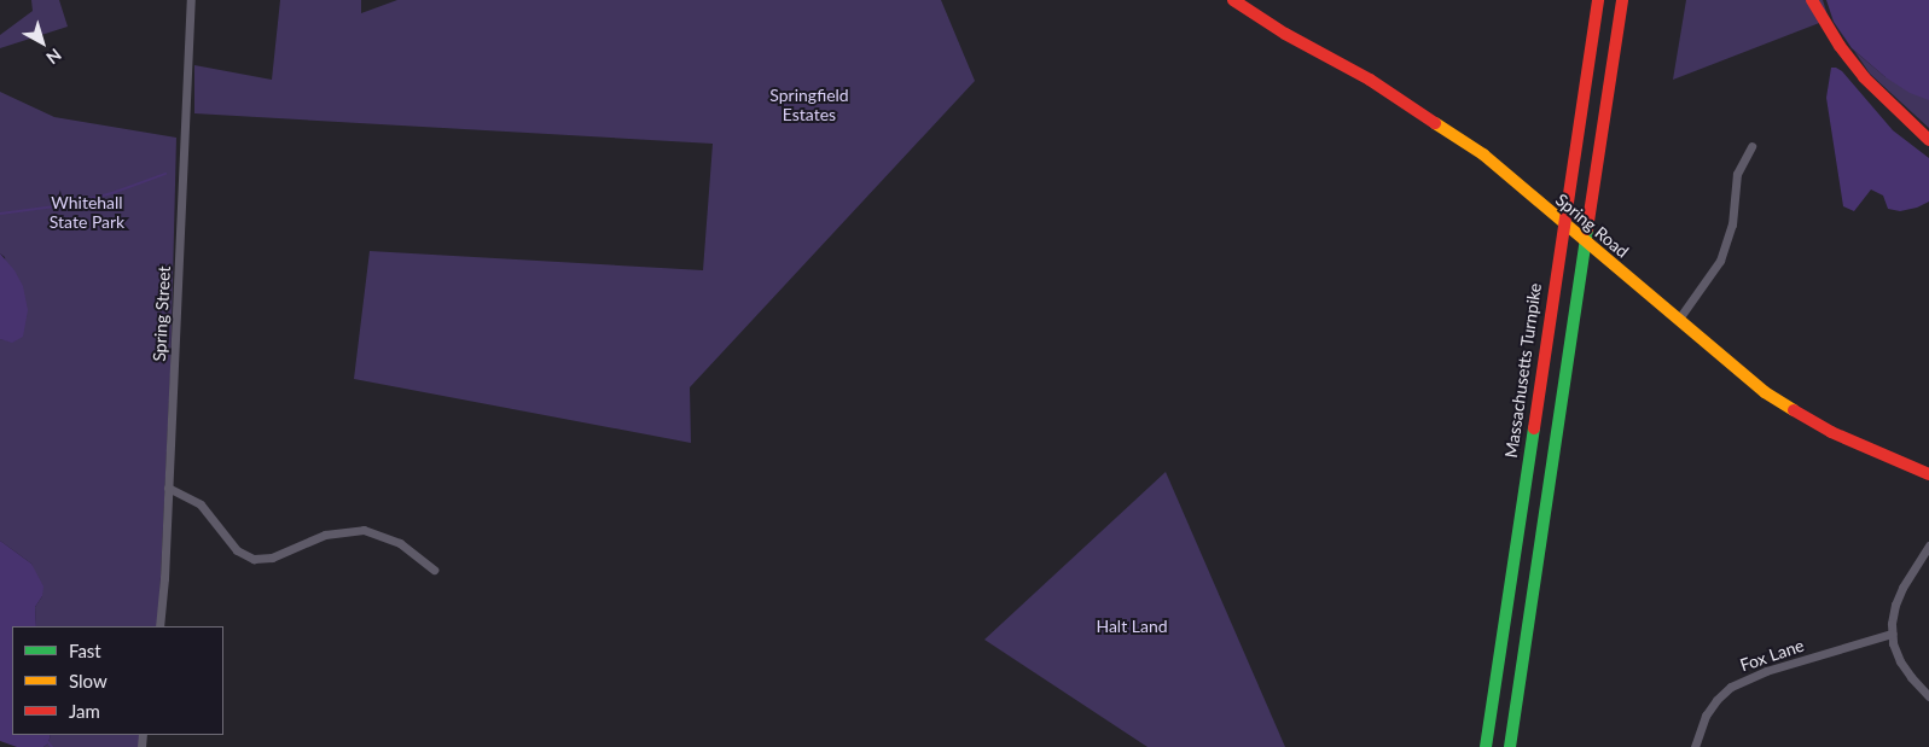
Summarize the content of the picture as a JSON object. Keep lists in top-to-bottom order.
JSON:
{
  "streets": {
    "main road": ["Spring Road", "Massachusetts Turnpike"],
    "street": ["Spring Street", "Fox Lane"]
  },
  "parks": ["Springfield Estates", "Whitehall State Park", "Halt Land"],
  "legend": ["Fast", "Slow", "Jam"],
  "north": "bottom right"
}
